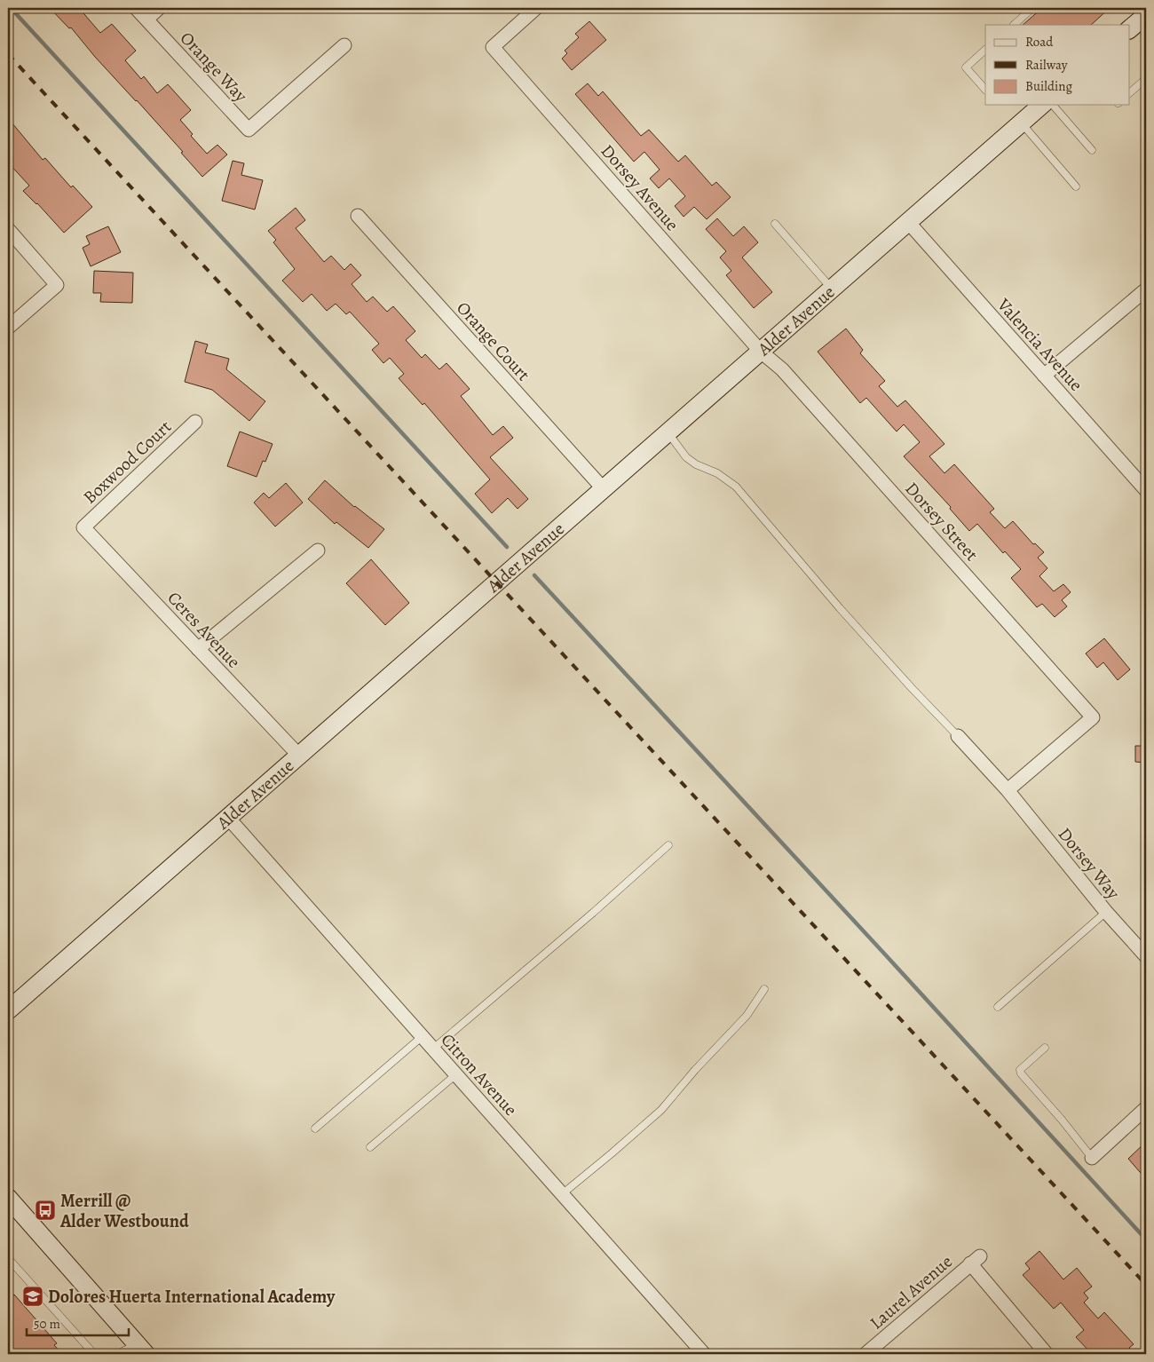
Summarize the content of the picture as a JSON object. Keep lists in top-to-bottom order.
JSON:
{
  "streets": {
    "main road": ["Alder Avenue"],
    "street": [
      "Orange Way",
      "Dorsey Avenue",
      "Orange Court",
      "Valencia Avenue",
      "Boxwood Court",
      "Dorsey Street",
      "Ceres Avenue",
      "Dorsey Way",
      "Citron Avenue",
      "Laurel Avenue"
    ]
  },
  "crossings": [
    ["Dorsey Avenue", "Alder Avenue"],
    ["Dorsey Avenue", "Dorsey Street"],
    ["Alder Avenue", "Orange Court"],
    ["Alder Avenue", "Valencia Avenue"],
    ["Alder Avenue", "Dorsey Street"],
    ["Alder Avenue", "Ceres Avenue"],
    ["Alder Avenue", "Citron Avenue"],
    ["Boxwood Court", "Ceres Avenue"],
    ["Dorsey Street", "Dorsey Way"]
  ],
  "places": {
    "bus stop": ["Merrill @ Alder Westbound"],
    "school or university": ["Dolores Huerta International Academy"]
  },
  "legend": ["Road", "Railway", "Building"],
  "scale_bar": "50 m"
}
